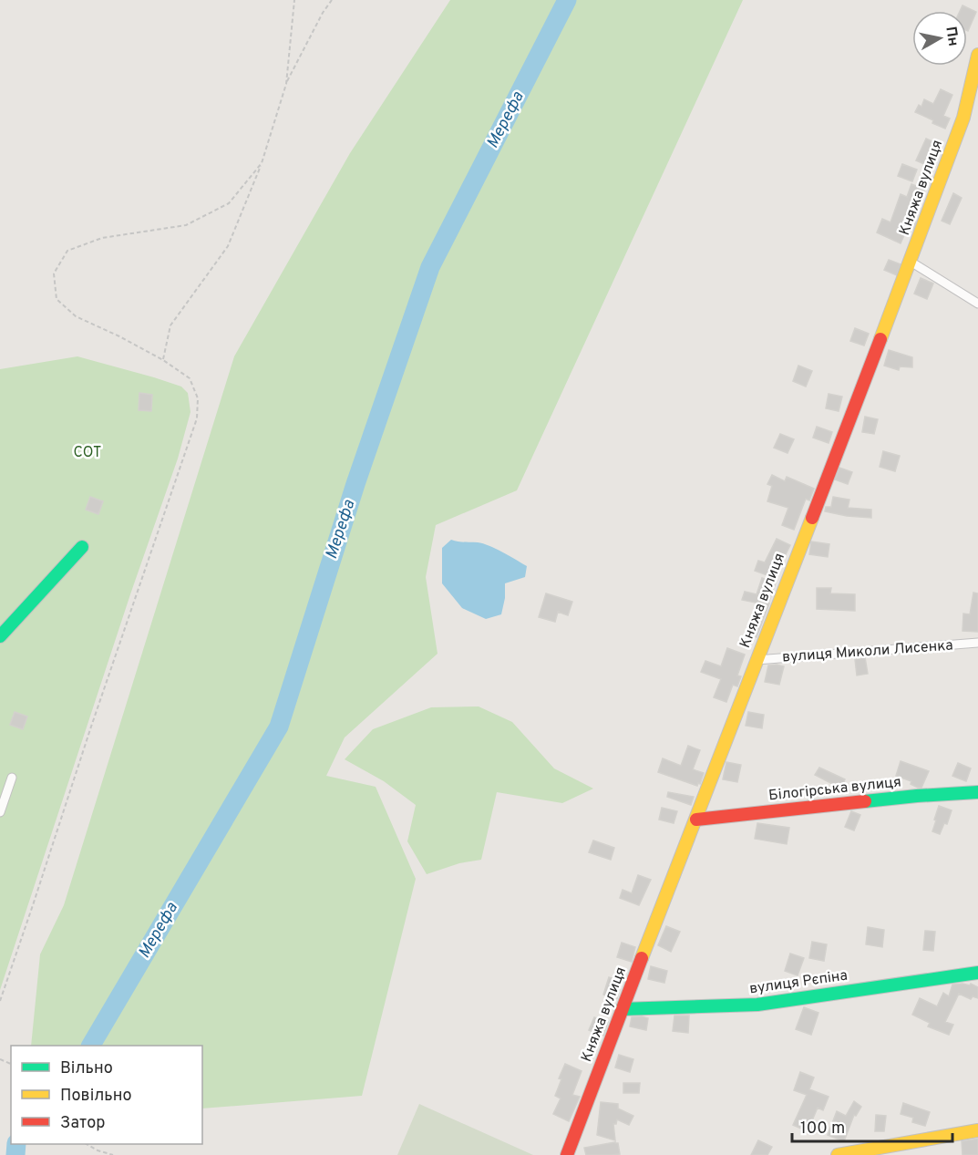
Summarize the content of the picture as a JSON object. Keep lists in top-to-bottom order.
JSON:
{
  "streets": {
    "street": [
      "Княжа вулиця",
      "вулиця Миколи Лисенка",
      "Білогірська вулиця",
      "вулиця Рєпіна"
    ]
  },
  "crossings": [
    ["Княжа вулиця", "вулиця Миколи Лисенка"],
    ["Княжа вулиця", "Білогірська вулиця"],
    ["Княжа вулиця", "вулиця Рєпіна"]
  ],
  "water": ["Мерефа"],
  "parks": ["СОТ"],
  "legend": ["Вільно", "Повільно", "Затор"],
  "scale_bar": "100 m",
  "north": "right"
}
